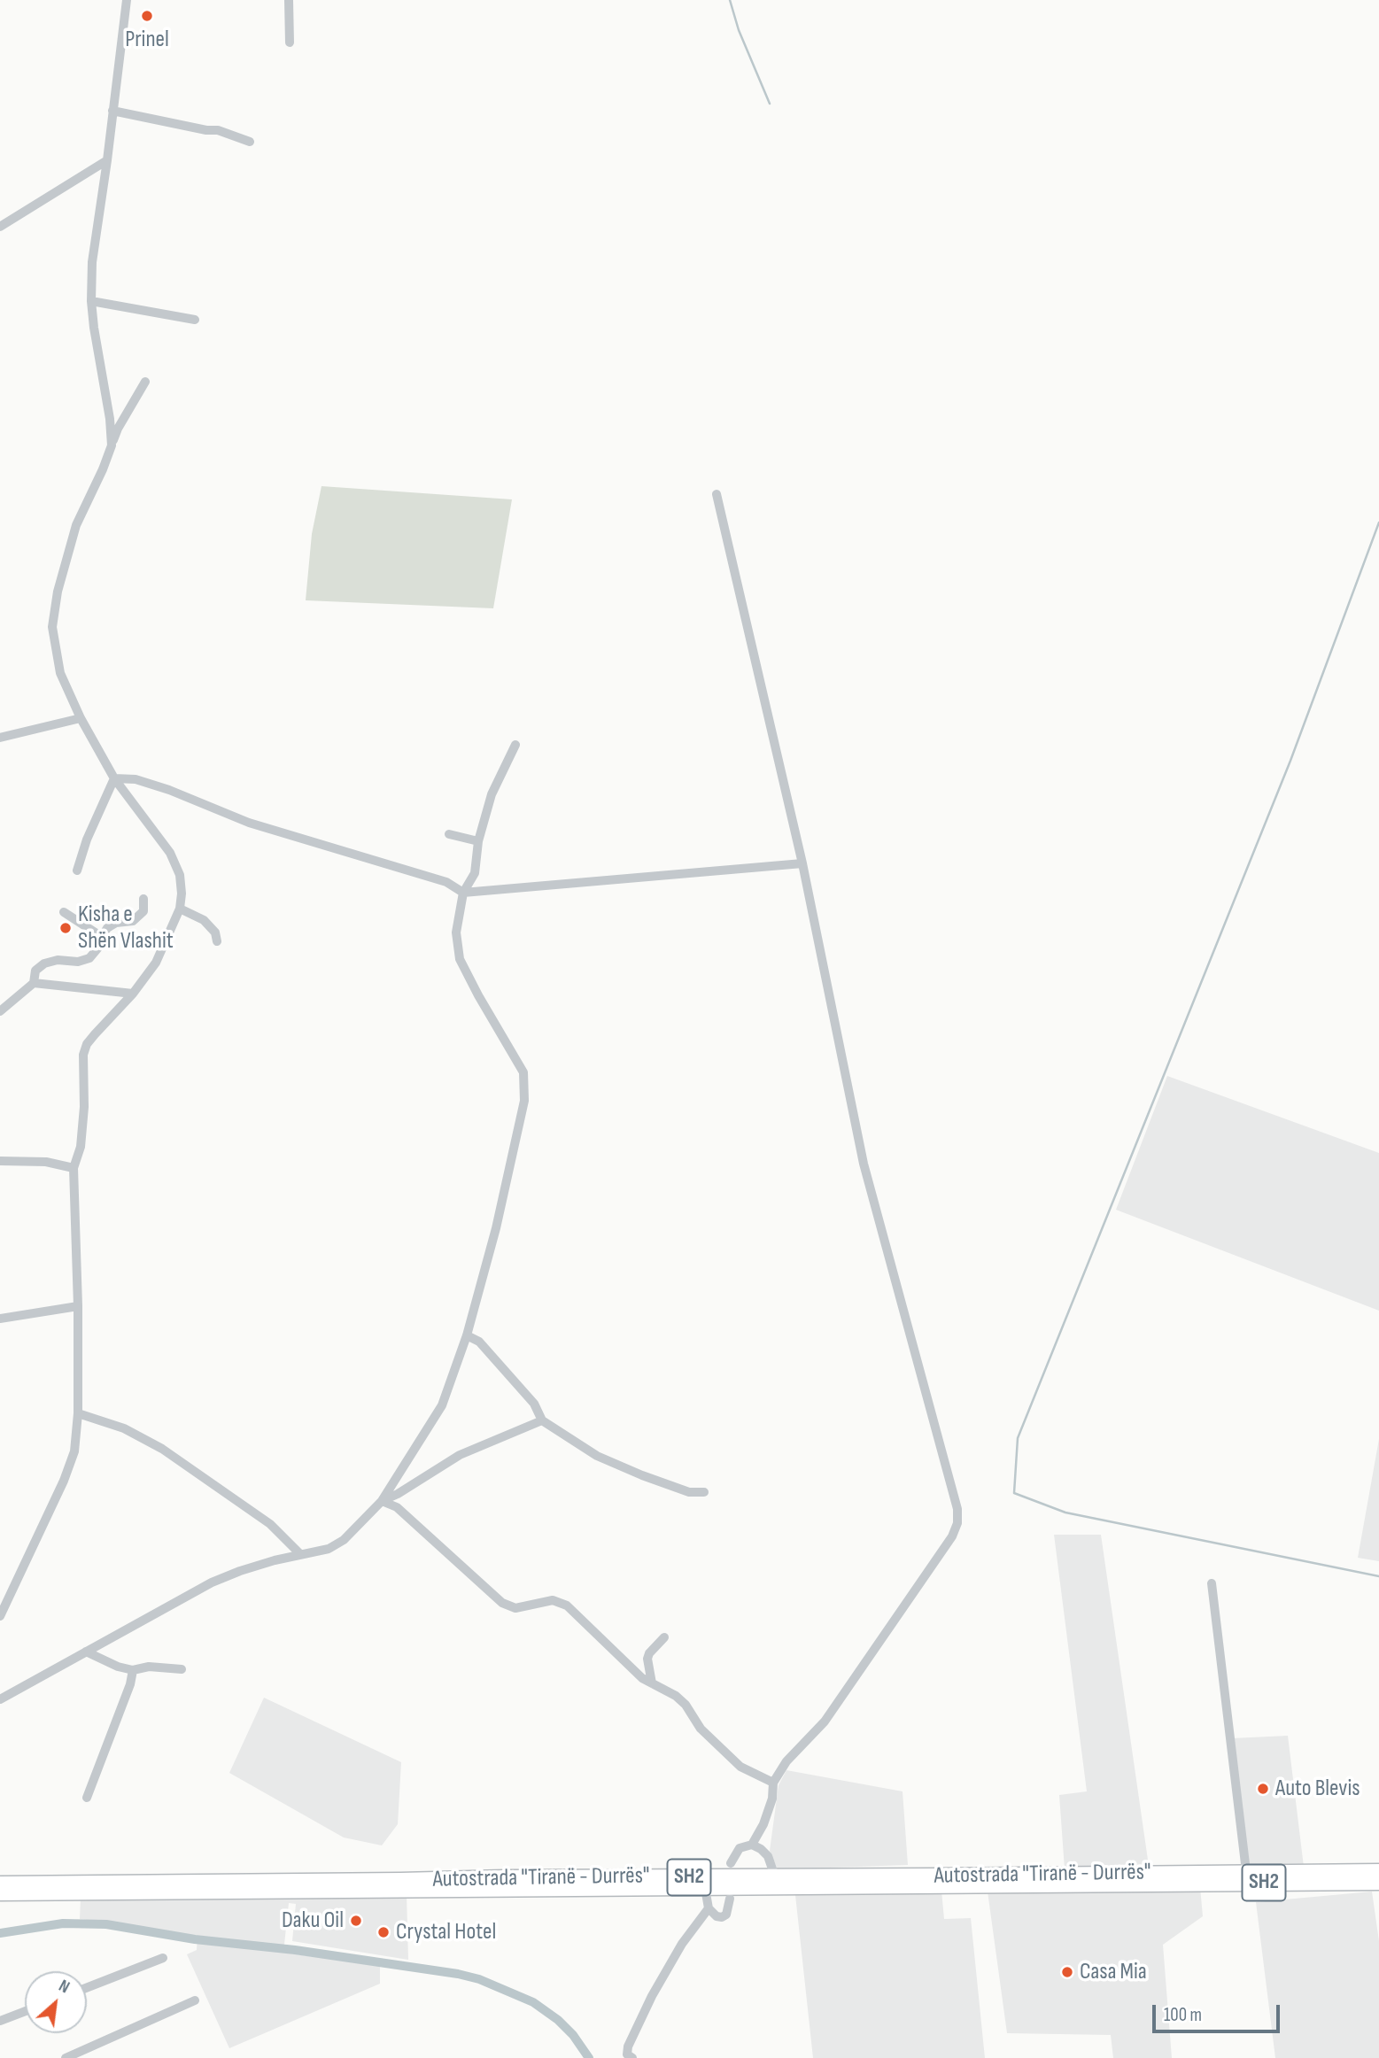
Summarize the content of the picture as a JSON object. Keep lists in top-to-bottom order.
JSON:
{
  "streets": {
    "highway": ["Autostrada \"Tiranë - Durrës\"", "SH2"]
  },
  "places": [
    "Prinel",
    "Kisha e Shën Vlashit",
    "Auto Blevis",
    "Daku Oil",
    "Crystal Hotel",
    "Casa Mia"
  ],
  "scale_bar": "100 m",
  "north": "top right"
}
